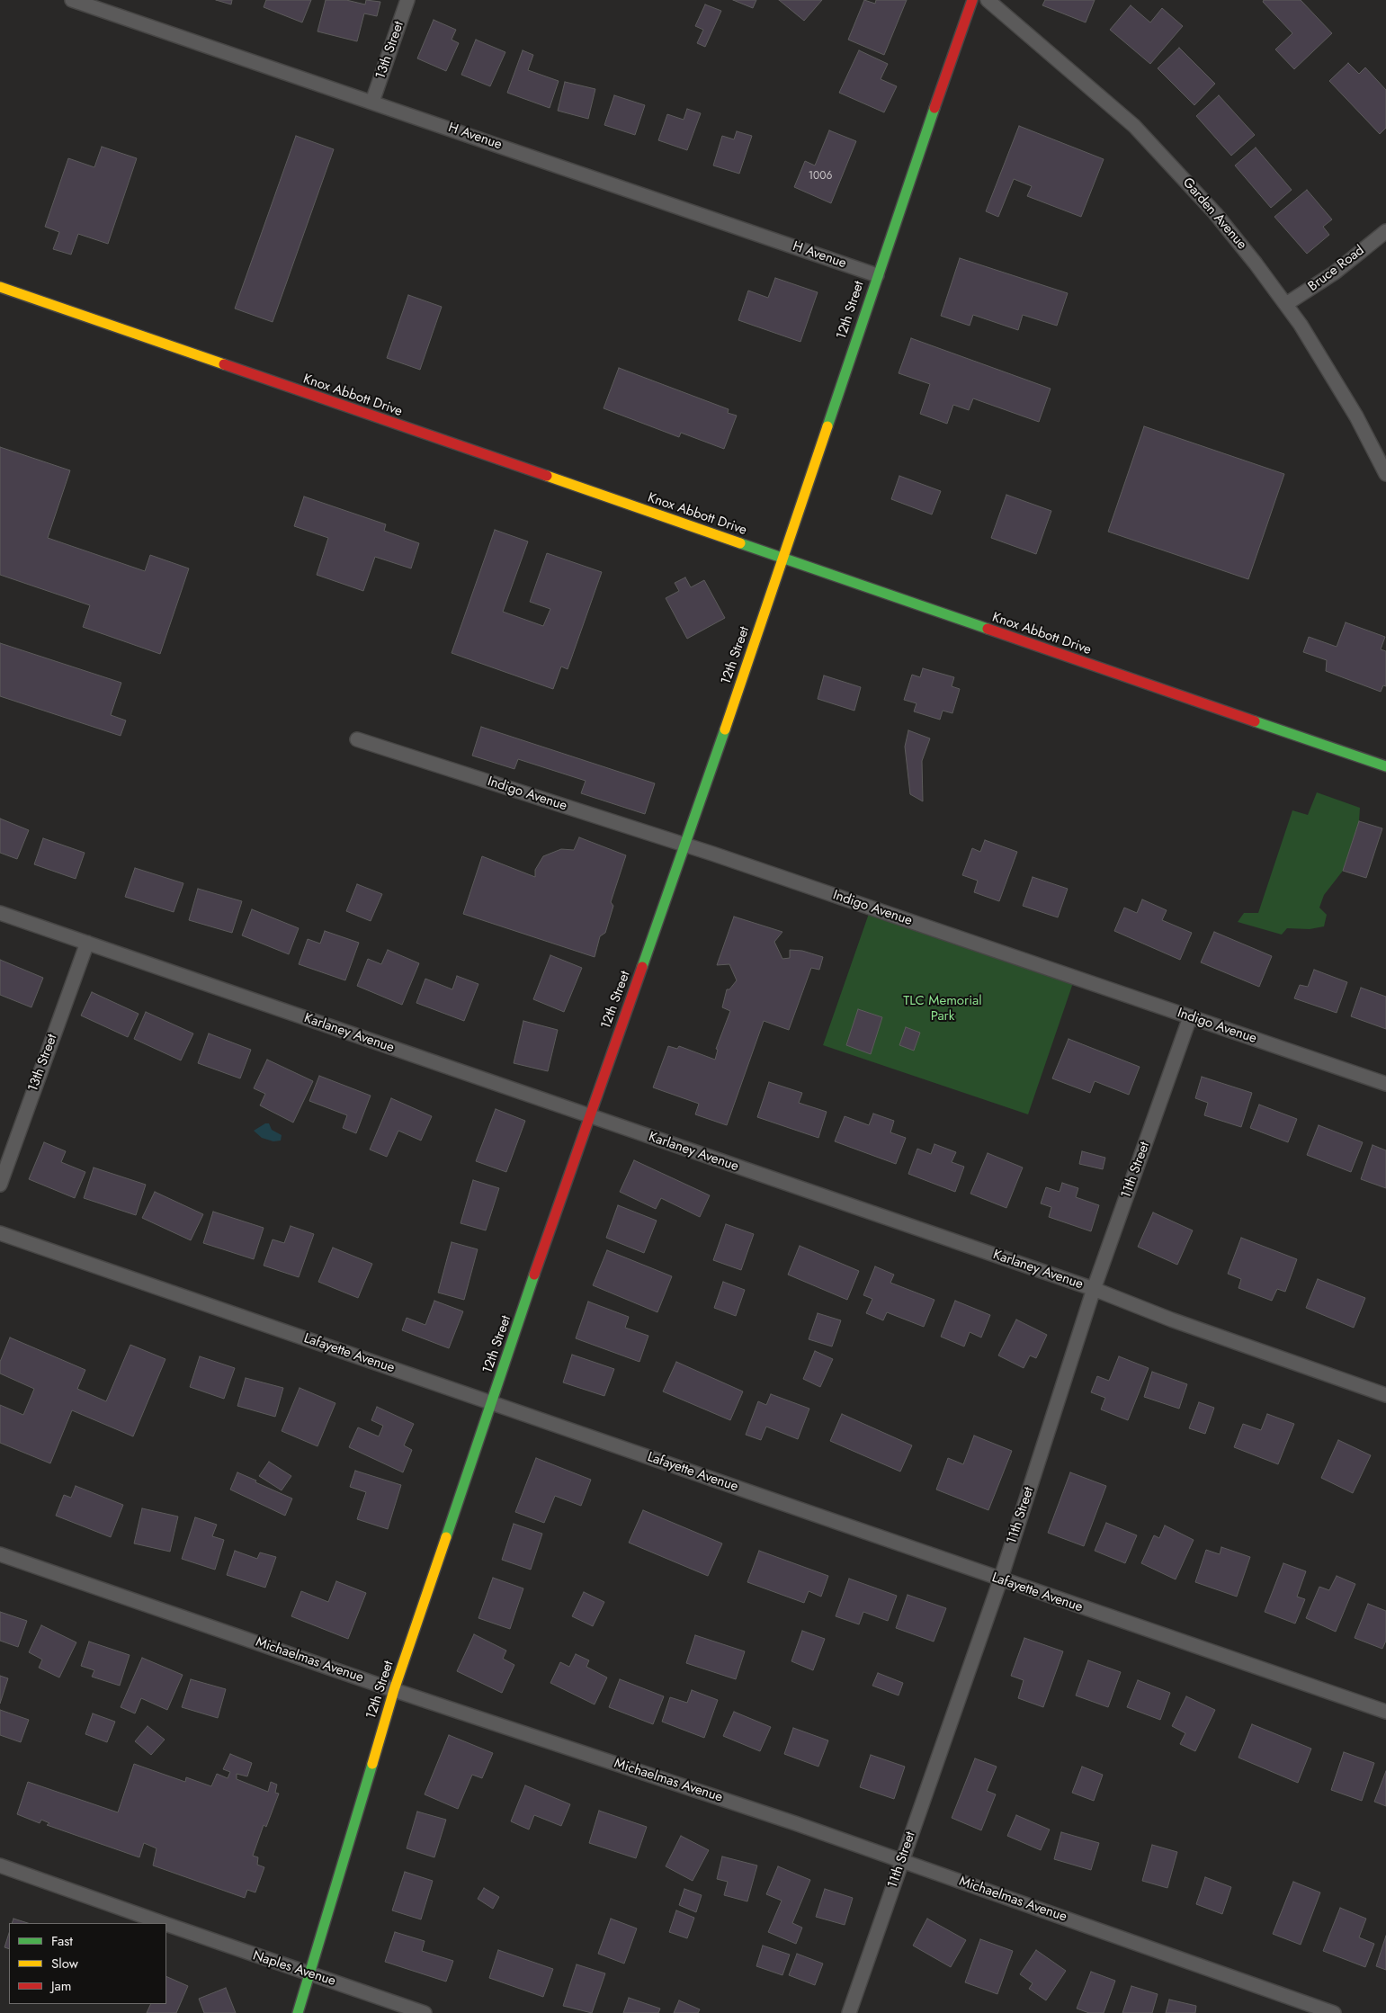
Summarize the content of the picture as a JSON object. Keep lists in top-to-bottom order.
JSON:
{
  "streets": {
    "main road": ["12th Street", "Knox Abbott Drive"],
    "street": [
      "13th Street",
      "H Avenue",
      "Garden Avenue",
      "Bruce Road",
      "Indigo Avenue",
      "Karlaney Avenue",
      "11th Street",
      "Lafayette Avenue",
      "Michaelmas Avenue",
      "Naples Avenue"
    ]
  },
  "crossings": [
    ["13th Street", "H Avenue"],
    ["13th Street", "Karlaney Avenue"],
    ["H Avenue", "12th Street"],
    ["Garden Avenue", "Bruce Road"],
    ["12th Street", "Knox Abbott Drive"],
    ["12th Street", "Indigo Avenue"],
    ["12th Street", "Karlaney Avenue"],
    ["12th Street", "Lafayette Avenue"],
    ["12th Street", "Michaelmas Avenue"],
    ["12th Street", "Naples Avenue"],
    ["Indigo Avenue", "11th Street"],
    ["Karlaney Avenue", "11th Street"],
    ["11th Street", "Lafayette Avenue"],
    ["11th Street", "Michaelmas Avenue"]
  ],
  "parks": ["TLC Memorial Park"],
  "house_numbers": ["1006"],
  "legend": ["Fast", "Slow", "Jam"]
}
